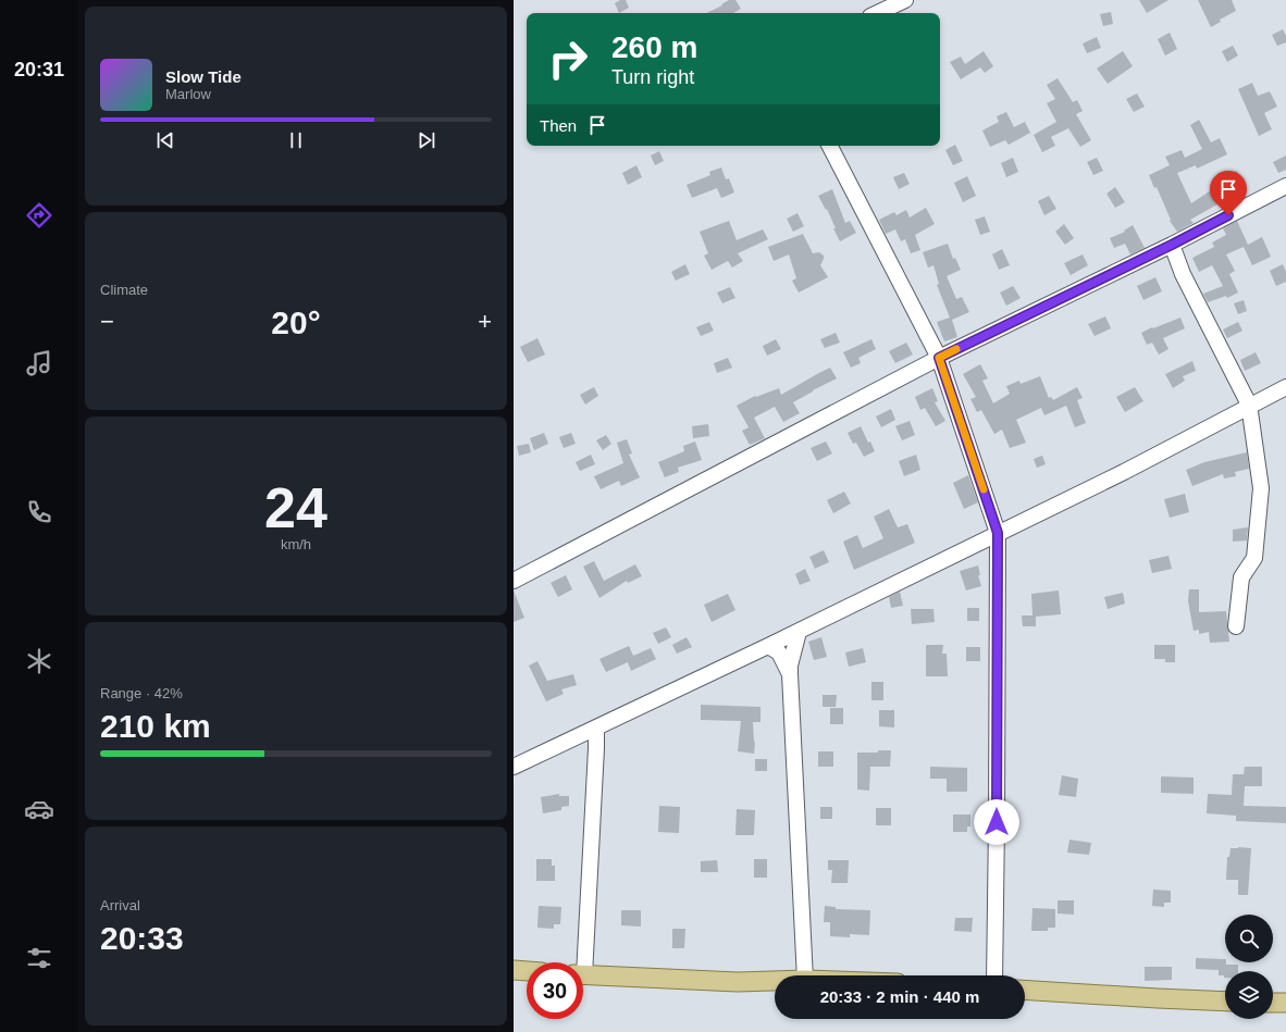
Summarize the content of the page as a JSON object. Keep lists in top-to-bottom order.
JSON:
{
  "page": {
    "tabs": "20:31",
    "turn": ["260 m", "Turn right"],
    "song": ["Slow Tide", "Marlow"],
    "then": "Then",
    "tile": [
      "Climate",
      ["24", "km/h"],
      ["Range · 42%", "210 km"],
      ["Arrival", "20:33"]
    ],
    "heat": ["−", "20°", "+"],
    "limit": "30",
    "trip": "20:33 · 2 min · 440 m"
  }
}
